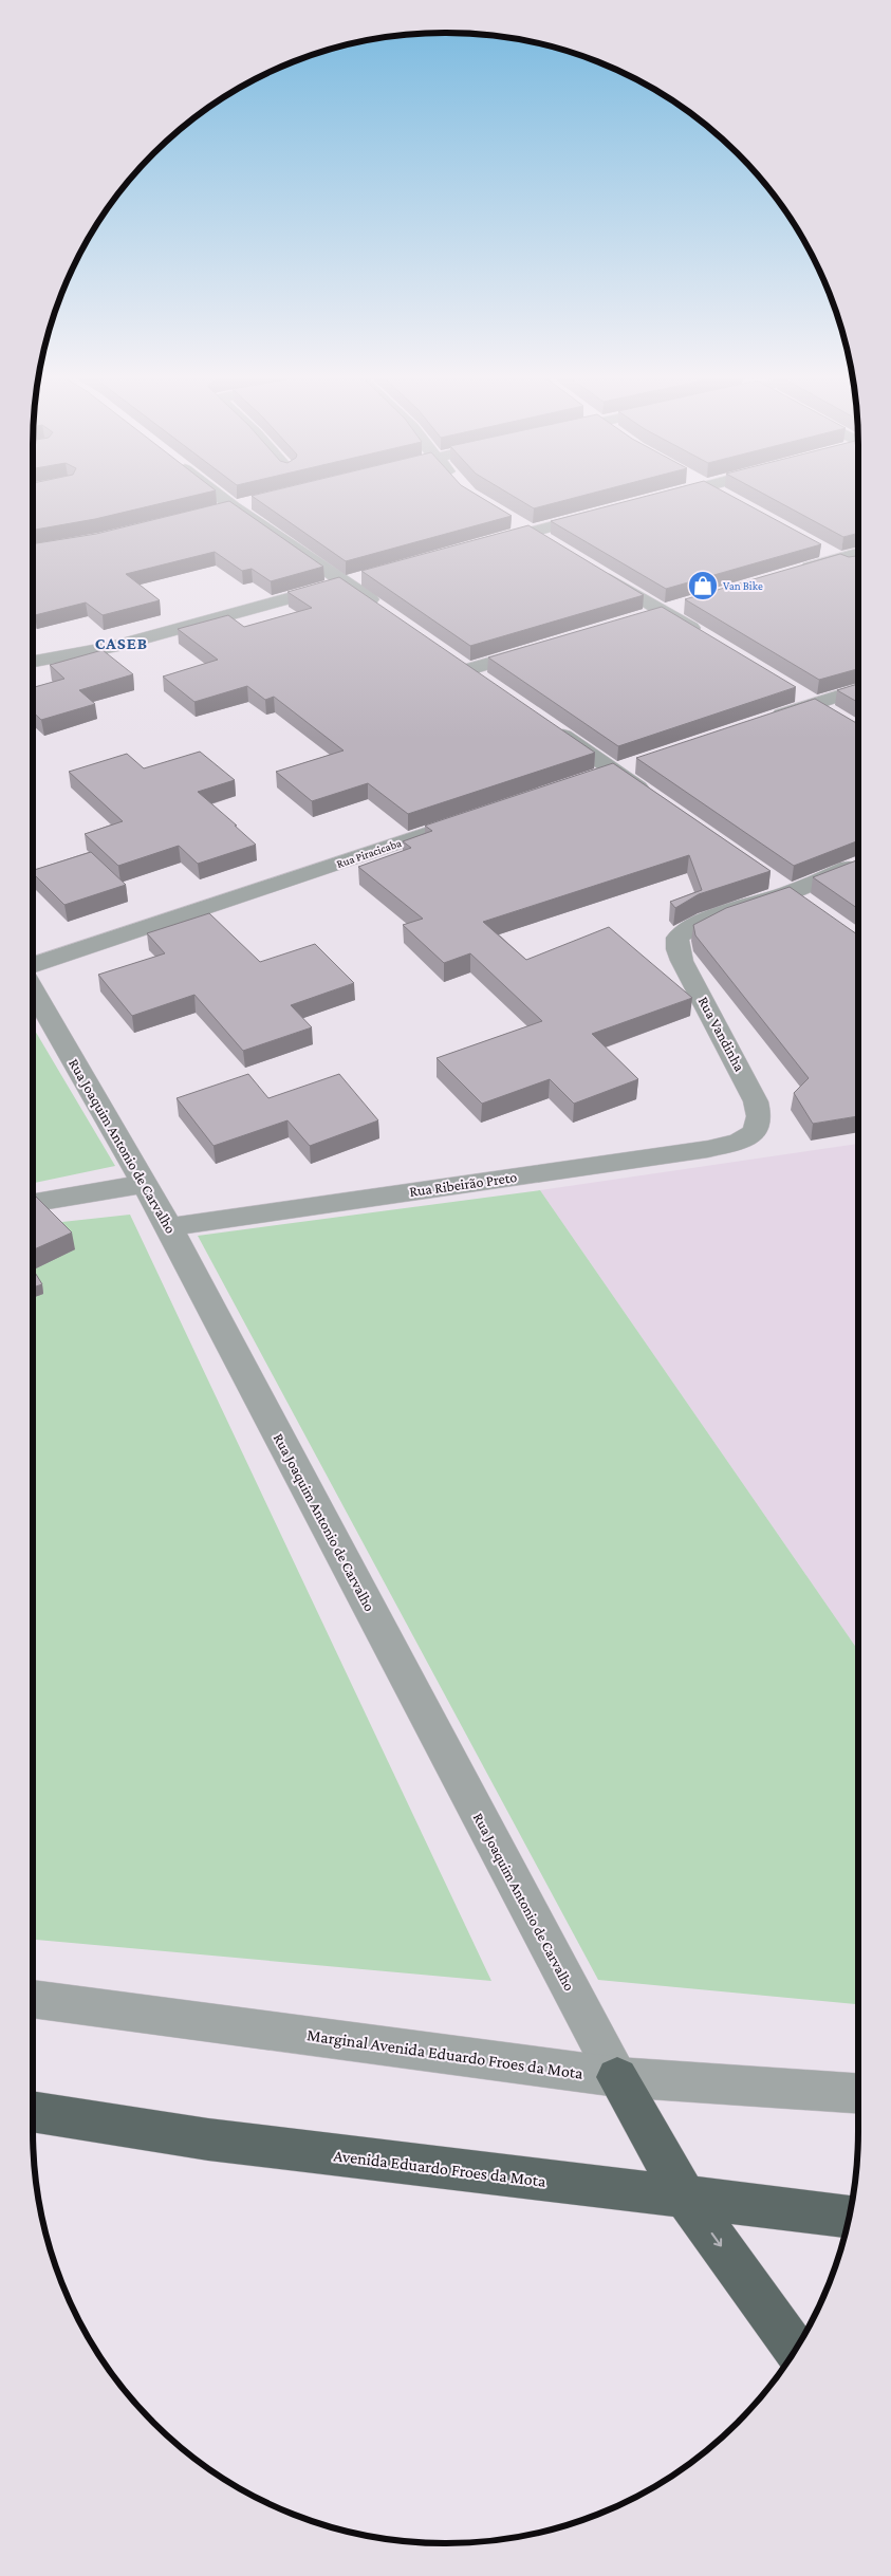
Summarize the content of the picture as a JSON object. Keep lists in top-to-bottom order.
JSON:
{
  "streets": {
    "highway": ["Avenida Eduardo Froes da Mota"],
    "street": [
      "Rua Piracicaba",
      "Rua Vandinha",
      "Rua Joaquim Antonio de Carvalho",
      "Rua Ribeirão Preto",
      "Marginal Avenida Eduardo Froes da Mota"
    ]
  },
  "crossings": [
    ["Rua Vandinha", "Rua Ribeirão Preto"],
    ["Rua Joaquim Antonio de Carvalho", "Rua Ribeirão Preto"],
    ["Rua Joaquim Antonio de Carvalho", "Marginal Avenida Eduardo Froes da Mota"]
  ],
  "districts": ["CASEB"],
  "places": {
    "shop": ["Van Bike"]
  }
}
